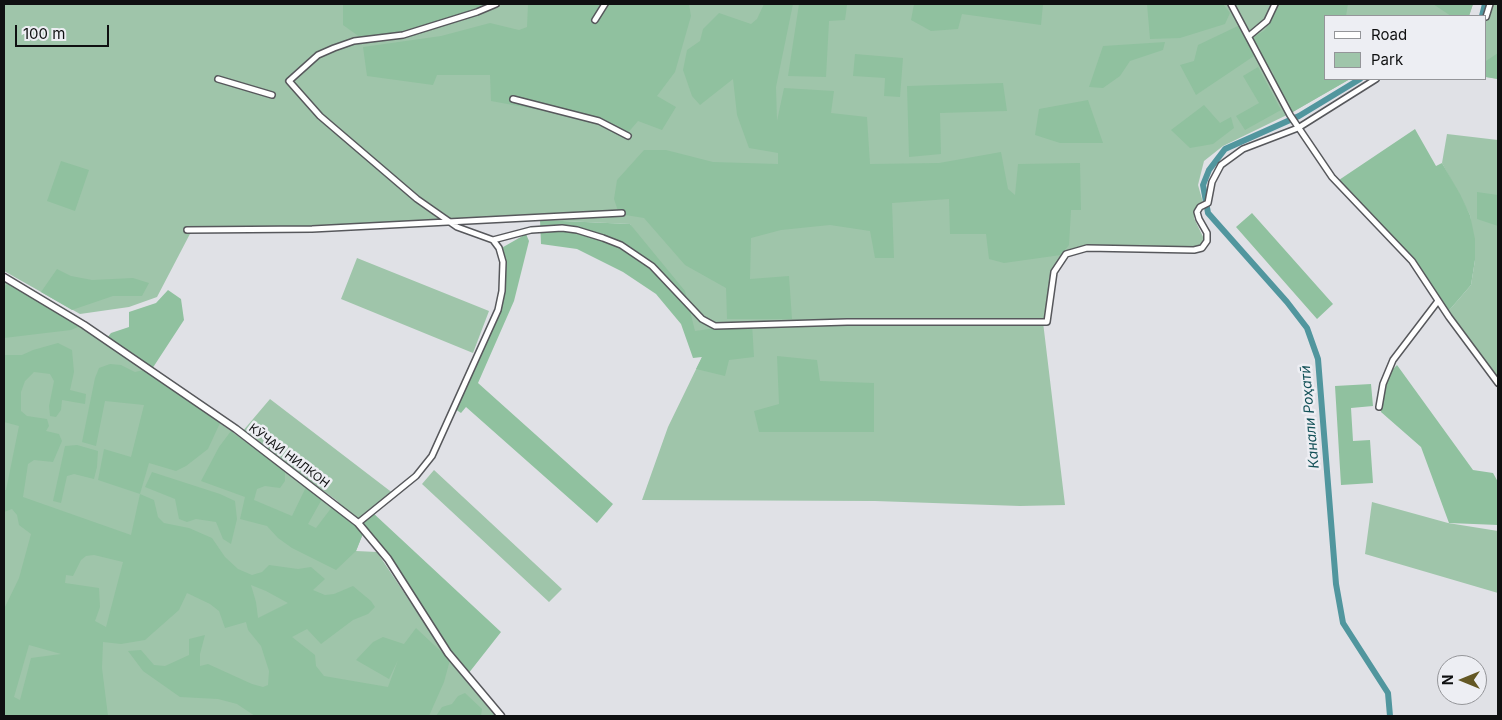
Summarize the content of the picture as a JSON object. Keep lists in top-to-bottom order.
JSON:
{
  "streets": {
    "street": ["КӮЧАИ НИЛКОН"]
  },
  "water": ["Канали Роҳатӣ"],
  "legend": ["Road", "Park"],
  "scale_bar": "100 m",
  "north": "left"
}
